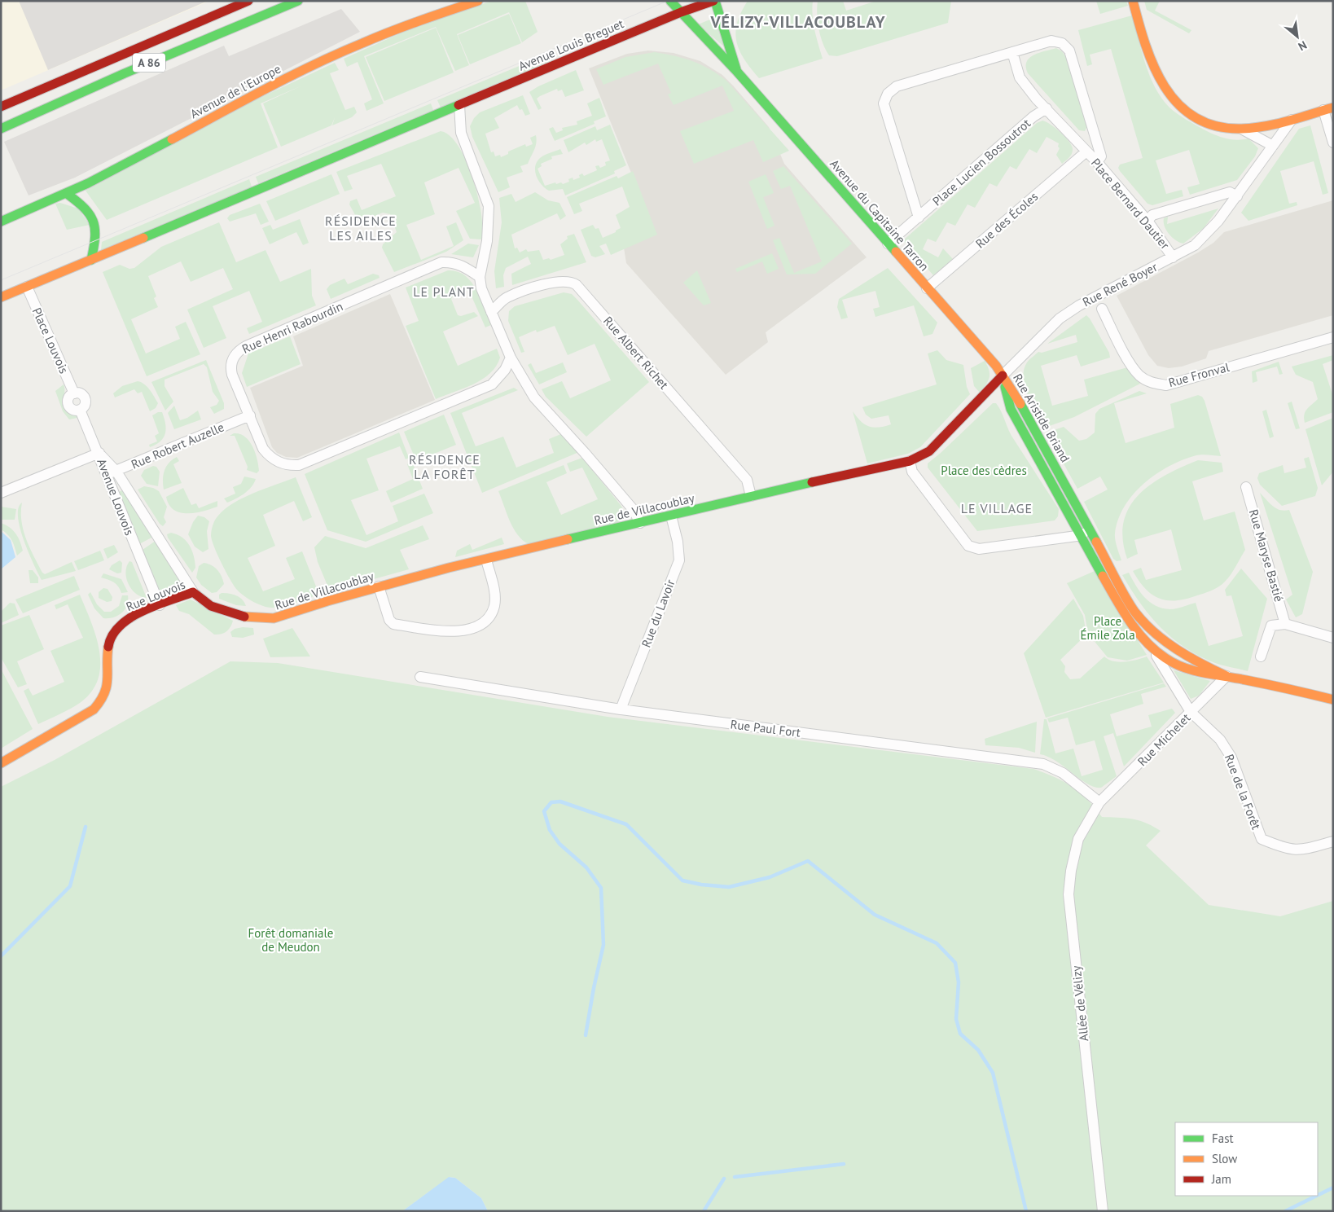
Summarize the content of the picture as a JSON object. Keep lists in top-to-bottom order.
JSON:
{
  "streets": {
    "main road": [
      "Avenue Louis Breguet",
      "A 86",
      "Avenue de l'Europe",
      "Avenue du Capitaine Tarron",
      "Rue Aristide Briand",
      "Rue de Villacoublay",
      "Rue Louvois"
    ],
    "street": [
      "Place Lucien Bossoutrot",
      "Place Bernard Dautier",
      "Rue des Écoles",
      "Rue René Boyer",
      "Rue Henri Rabourdin",
      "Place Louvois",
      "Rue Albert Richet",
      "Rue Fronval",
      "Rue Robert Auzelle",
      "Avenue Louvois",
      "Rue Maryse Bastié",
      "Rue du Lavoir",
      "Rue Paul Fort",
      "Rue Michelet",
      "Rue de la Forêt",
      "Allée de Vélizy"
    ]
  },
  "crossings": [
    ["Avenue Louis Breguet", "Avenue du Capitaine Tarron"],
    ["Place Lucien Bossoutrot", "Place Bernard Dautier"],
    ["Place Lucien Bossoutrot", "Avenue du Capitaine Tarron"],
    ["Place Bernard Dautier", "Rue des Écoles"],
    ["Place Bernard Dautier", "Rue René Boyer"],
    ["Avenue du Capitaine Tarron", "Rue des Écoles"],
    ["Avenue du Capitaine Tarron", "Rue René Boyer"],
    ["Avenue du Capitaine Tarron", "Rue Aristide Briand"],
    ["Avenue du Capitaine Tarron", "Rue de Villacoublay"],
    ["Rue René Boyer", "Rue Aristide Briand"],
    ["Rue René Boyer", "Rue de Villacoublay"],
    ["Rue Henri Rabourdin", "Rue Robert Auzelle"],
    ["Place Louvois", "Avenue Louvois"],
    ["Rue Albert Richet", "Rue de Villacoublay"],
    ["Rue Aristide Briand", "Rue de Villacoublay"],
    ["Rue Aristide Briand", "Rue Michelet"],
    ["Rue Aristide Briand", "Rue de la Forêt"],
    ["Rue Robert Auzelle", "Avenue Louvois"],
    ["Avenue Louvois", "Rue Louvois"],
    ["Rue de Villacoublay", "Rue Louvois"],
    ["Rue de Villacoublay", "Rue du Lavoir"],
    ["Rue du Lavoir", "Rue Paul Fort"],
    ["Rue Paul Fort", "Rue Michelet"],
    ["Rue Paul Fort", "Allée de Vélizy"],
    ["Rue Michelet", "Rue de la Forêt"],
    ["Rue Michelet", "Allée de Vélizy"]
  ],
  "districts": [
    "VÉLIZY-VILLACOUBLAY",
    "RÉSIDENCE LES AILES",
    "LE PLANT",
    "RÉSIDENCE LA FORÊT",
    "LE VILLAGE"
  ],
  "parks": ["Place des cèdres", "Place Émile Zola", "Forêt domaniale de Meudon"],
  "legend": ["Fast", "Slow", "Jam"],
  "north": "bottom right"
}
